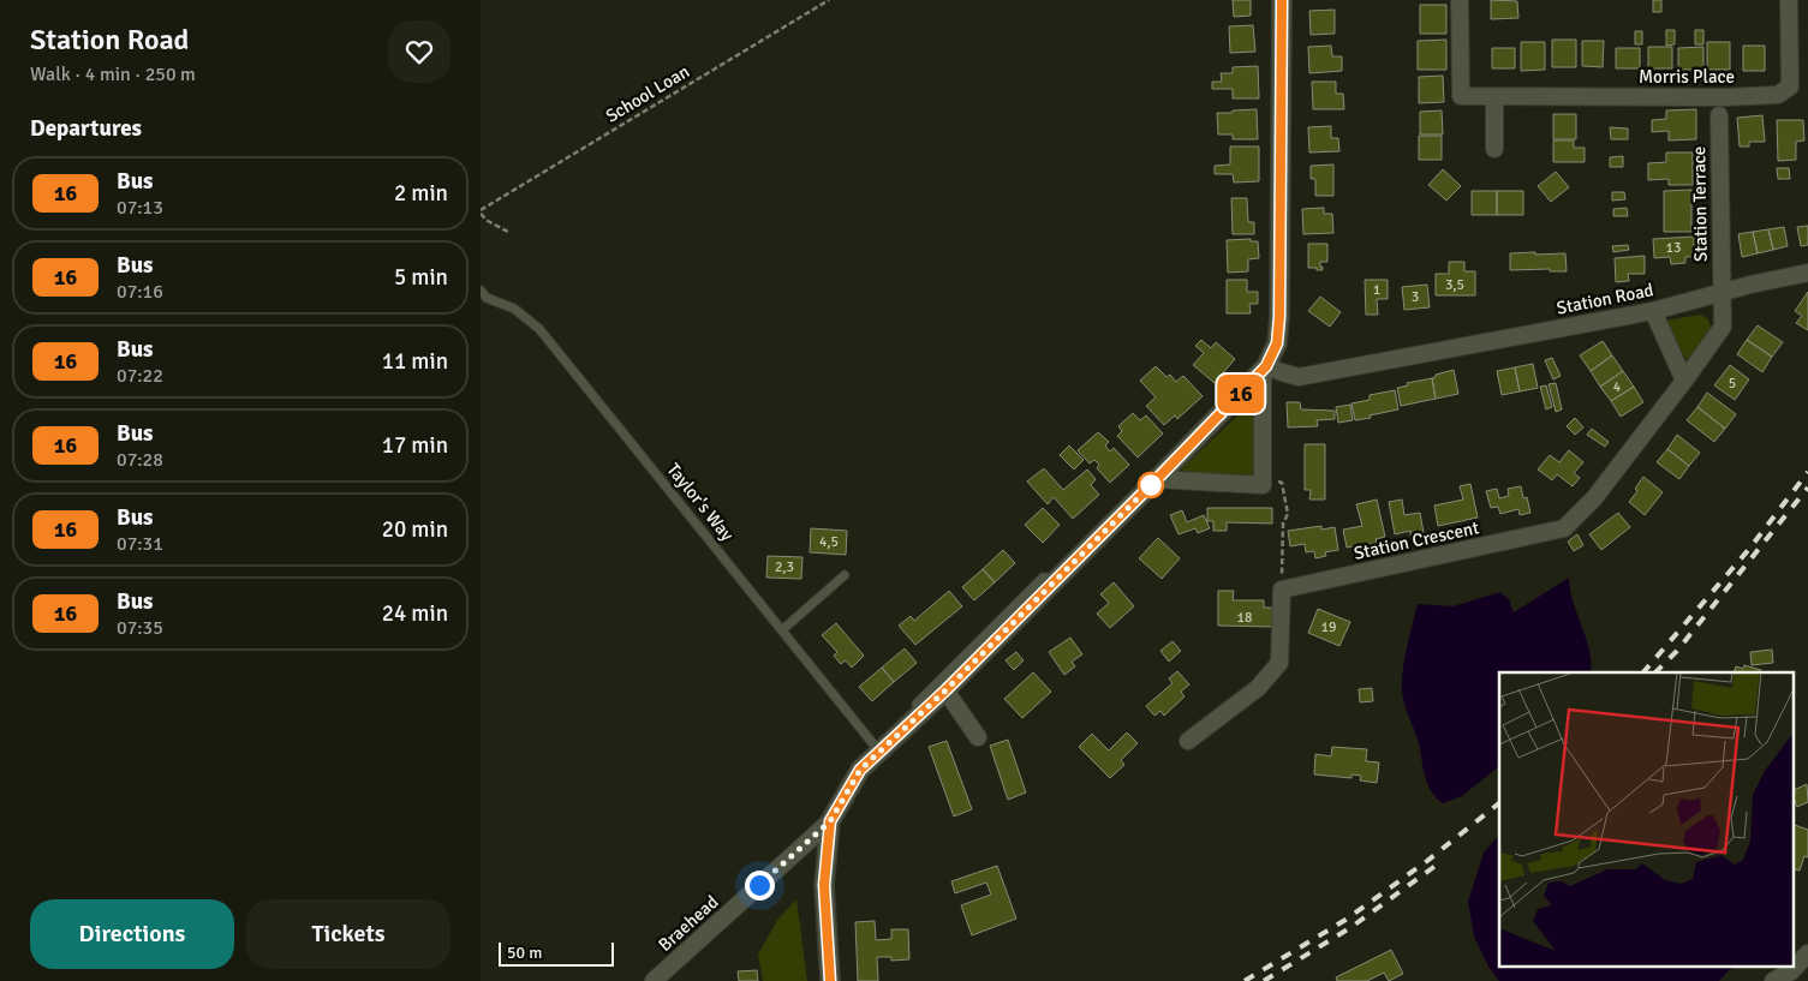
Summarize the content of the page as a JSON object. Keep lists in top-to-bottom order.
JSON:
{
  "streets": {
    "street": [
      "Morris Place",
      "Station Terrace",
      "Station Road",
      "Station Crescent",
      "Braehead"
    ],
    "lane": ["Taylor's Way"],
    "path": ["School Loan"]
  },
  "crossings": [
    ["Station Terrace", "Station Road"],
    ["Station Terrace", "Station Crescent"],
    ["Station Road", "Station Crescent"]
  ],
  "lines": ["bus line 16"],
  "house_numbers": [
    "13",
    "3,5",
    "1",
    "3",
    "5",
    "4",
    "4,5",
    "2,3",
    "18",
    "19"
  ],
  "scale_bar": "50 m",
  "page": {
    "heading": [
      ["Station Road", "Walk · 4 min · 250 m"],
      "Departures"
    ],
    "on_map": "16",
    "list": [
      {
        "mark": "16",
        "name": "Bus",
        "note": "07:13",
        "value": "2 min"
      },
      {
        "mark": "16",
        "name": "Bus",
        "note": "07:16",
        "value": "5 min"
      },
      {
        "mark": "16",
        "name": "Bus",
        "note": "07:22",
        "value": "11 min"
      },
      {
        "mark": "16",
        "name": "Bus",
        "note": "07:28",
        "value": "17 min"
      },
      {
        "mark": "16",
        "name": "Bus",
        "note": "07:31",
        "value": "20 min"
      },
      {
        "mark": "16",
        "name": "Bus",
        "note": "07:35",
        "value": "24 min"
      }
    ],
    "buttons": ["Directions", "Tickets"],
    "scale": "50 m"
  }
}
